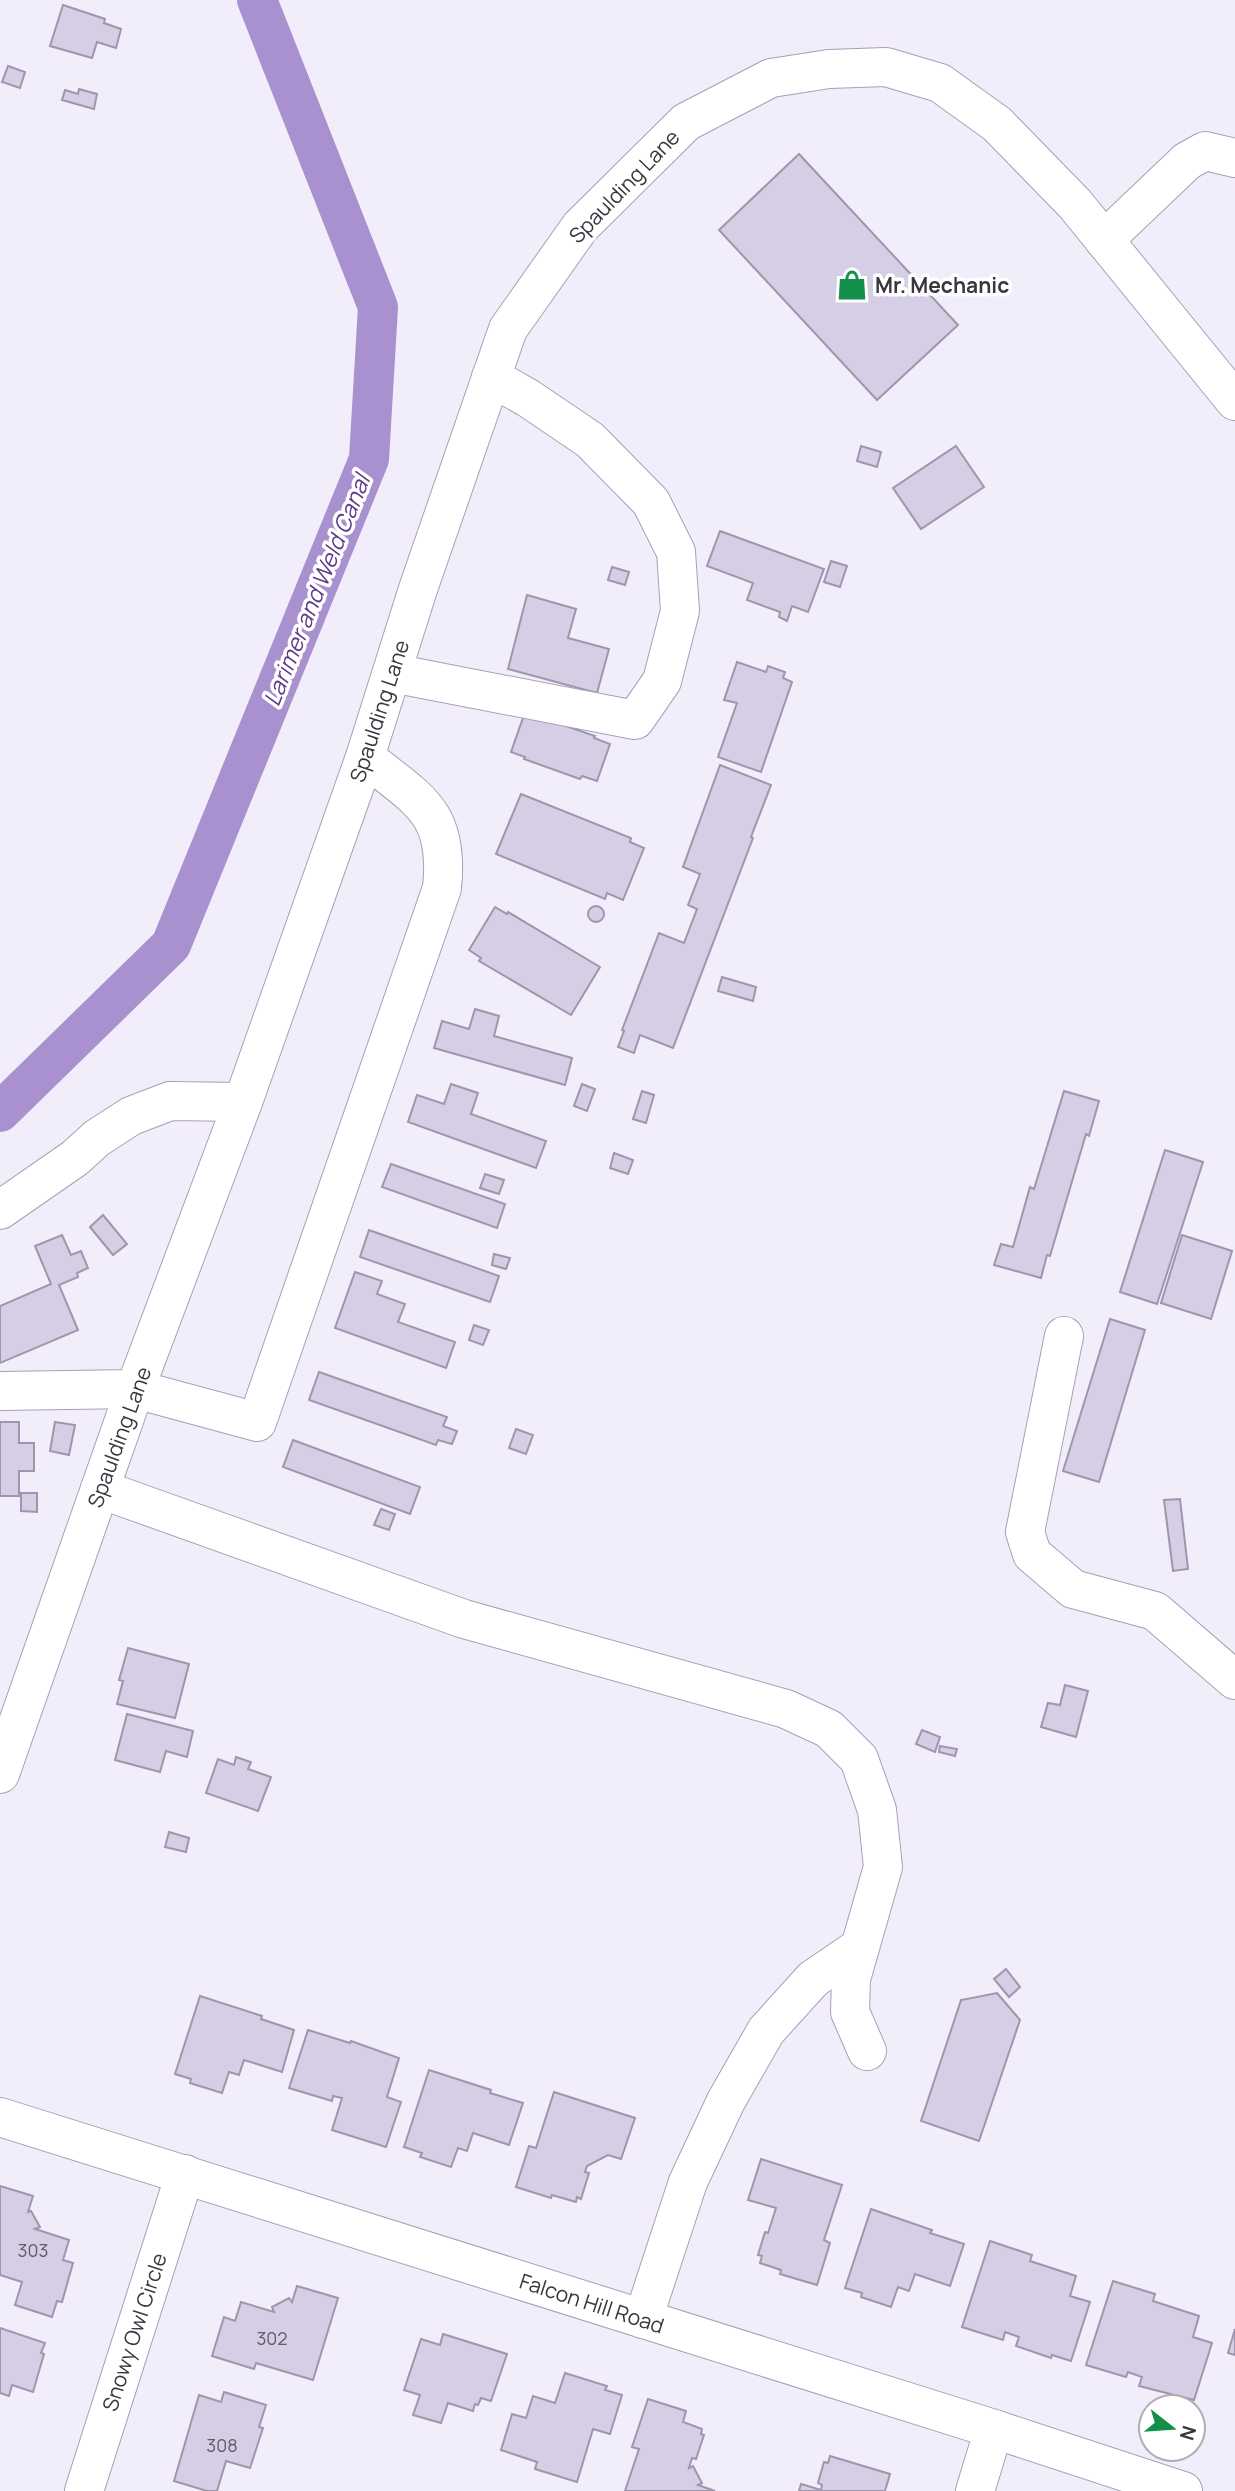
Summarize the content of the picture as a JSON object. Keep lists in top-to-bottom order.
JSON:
{
  "streets": {
    "street": ["Spaulding Lane", "Falcon Hill Road", "Snowy Owl Circle"]
  },
  "crossings": [
    ["Falcon Hill Road", "Snowy Owl Circle"]
  ],
  "water": ["Larimer and Weld Canal"],
  "places": {
    "shop": ["Mr. Mechanic"]
  },
  "house_numbers": ["303", "302", "308"],
  "north": "right"
}
